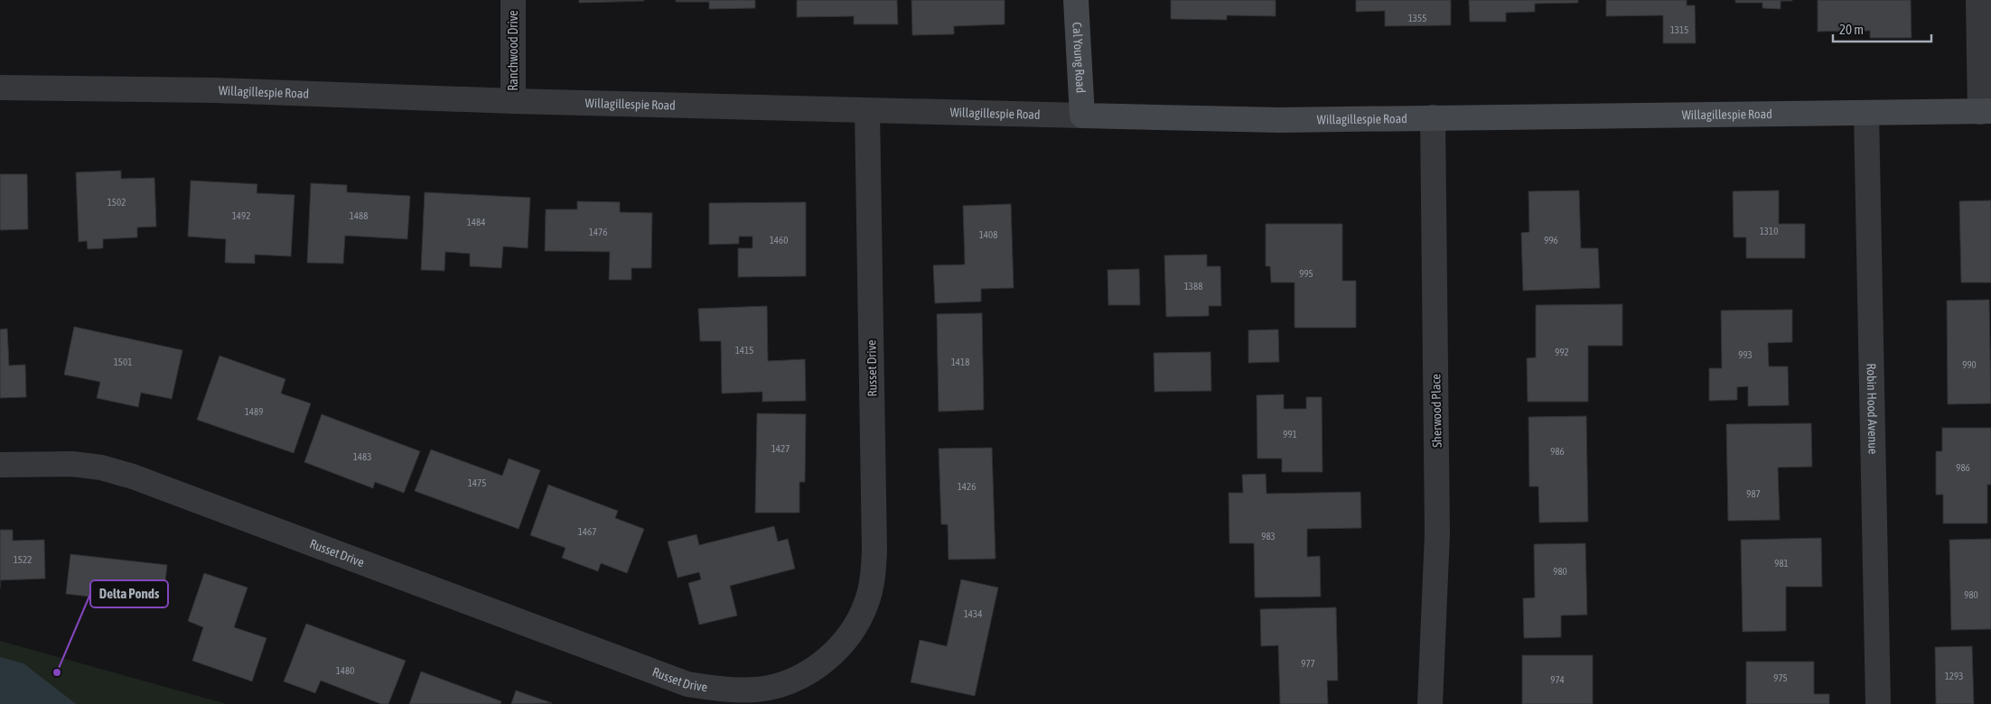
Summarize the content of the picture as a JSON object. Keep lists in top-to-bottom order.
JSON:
{
  "streets": {
    "main road": ["Cal Young Road", "Willagillespie Road"],
    "street": [
      "Ranchwood Drive",
      "Russet Drive",
      "Robin Hood Avenue",
      "Sherwood Place"
    ]
  },
  "crossings": [
    ["Ranchwood Drive", "Willagillespie Road"],
    ["Cal Young Road", "Willagillespie Road"],
    ["Willagillespie Road", "Russet Drive"],
    ["Willagillespie Road", "Robin Hood Avenue"],
    ["Willagillespie Road", "Sherwood Place"]
  ],
  "places": ["Delta Ponds"],
  "house_numbers": [
    "1355",
    "1315",
    "1502",
    "1492",
    "1488",
    "1484",
    "1310",
    "1476",
    "1408",
    "1460",
    "996",
    "995",
    "1388",
    "1415",
    "992",
    "993",
    "1501",
    "1418",
    "990",
    "1489",
    "991",
    "1427",
    "986",
    "1483",
    "986",
    "1475",
    "1426",
    "987",
    "1467",
    "983",
    "1522",
    "981",
    "980",
    "980",
    "1434",
    "977",
    "1480",
    "1293",
    "975",
    "974"
  ],
  "scale_bar": "20 m"
}
